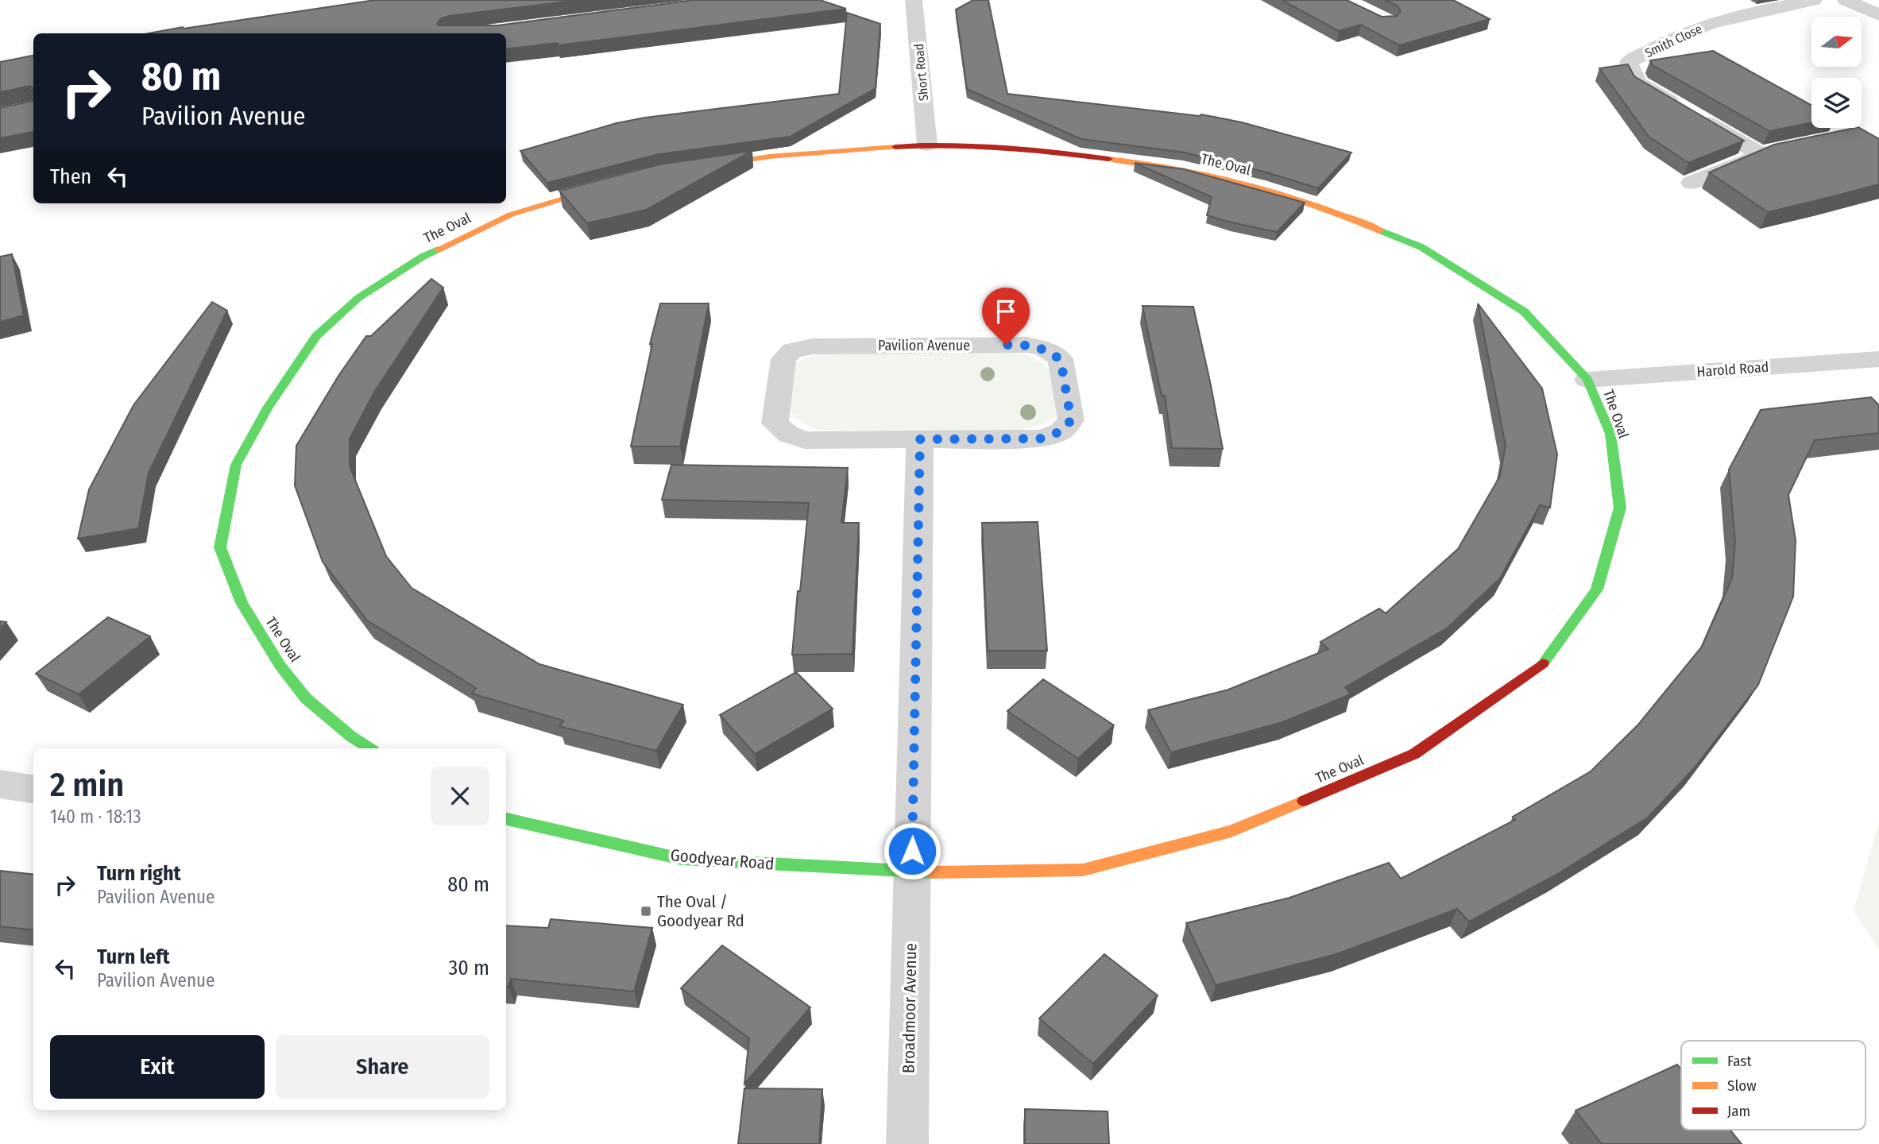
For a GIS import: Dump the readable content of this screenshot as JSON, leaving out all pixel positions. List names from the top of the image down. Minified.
{"streets":{"street":["Smith Close","Short Road","The Oval","Pavilion Avenue","Harold Road","Goodyear Road","Broadmoor Avenue"]},"crossings":[["Short Road","The Oval"],["The Oval","Harold Road"],["The Oval","Goodyear Road"],["The Oval","Broadmoor Avenue"],["Goodyear Road","Broadmoor Avenue"]],"places":{"transit":["The Oval / Goodyear Rd"]},"legend":["Fast","Slow","Jam"],"north":"right","page":{"turn":["80 m","Pavilion Avenue"],"then":"Then","heading":["2 min","140 m · 18:13"],"list":[{"name":"Turn right","note":"Pavilion Avenue","value":"80 m"},{"name":"Turn left","note":"Pavilion Avenue","value":"30 m"}],"buttons":["Exit","Share"]}}
